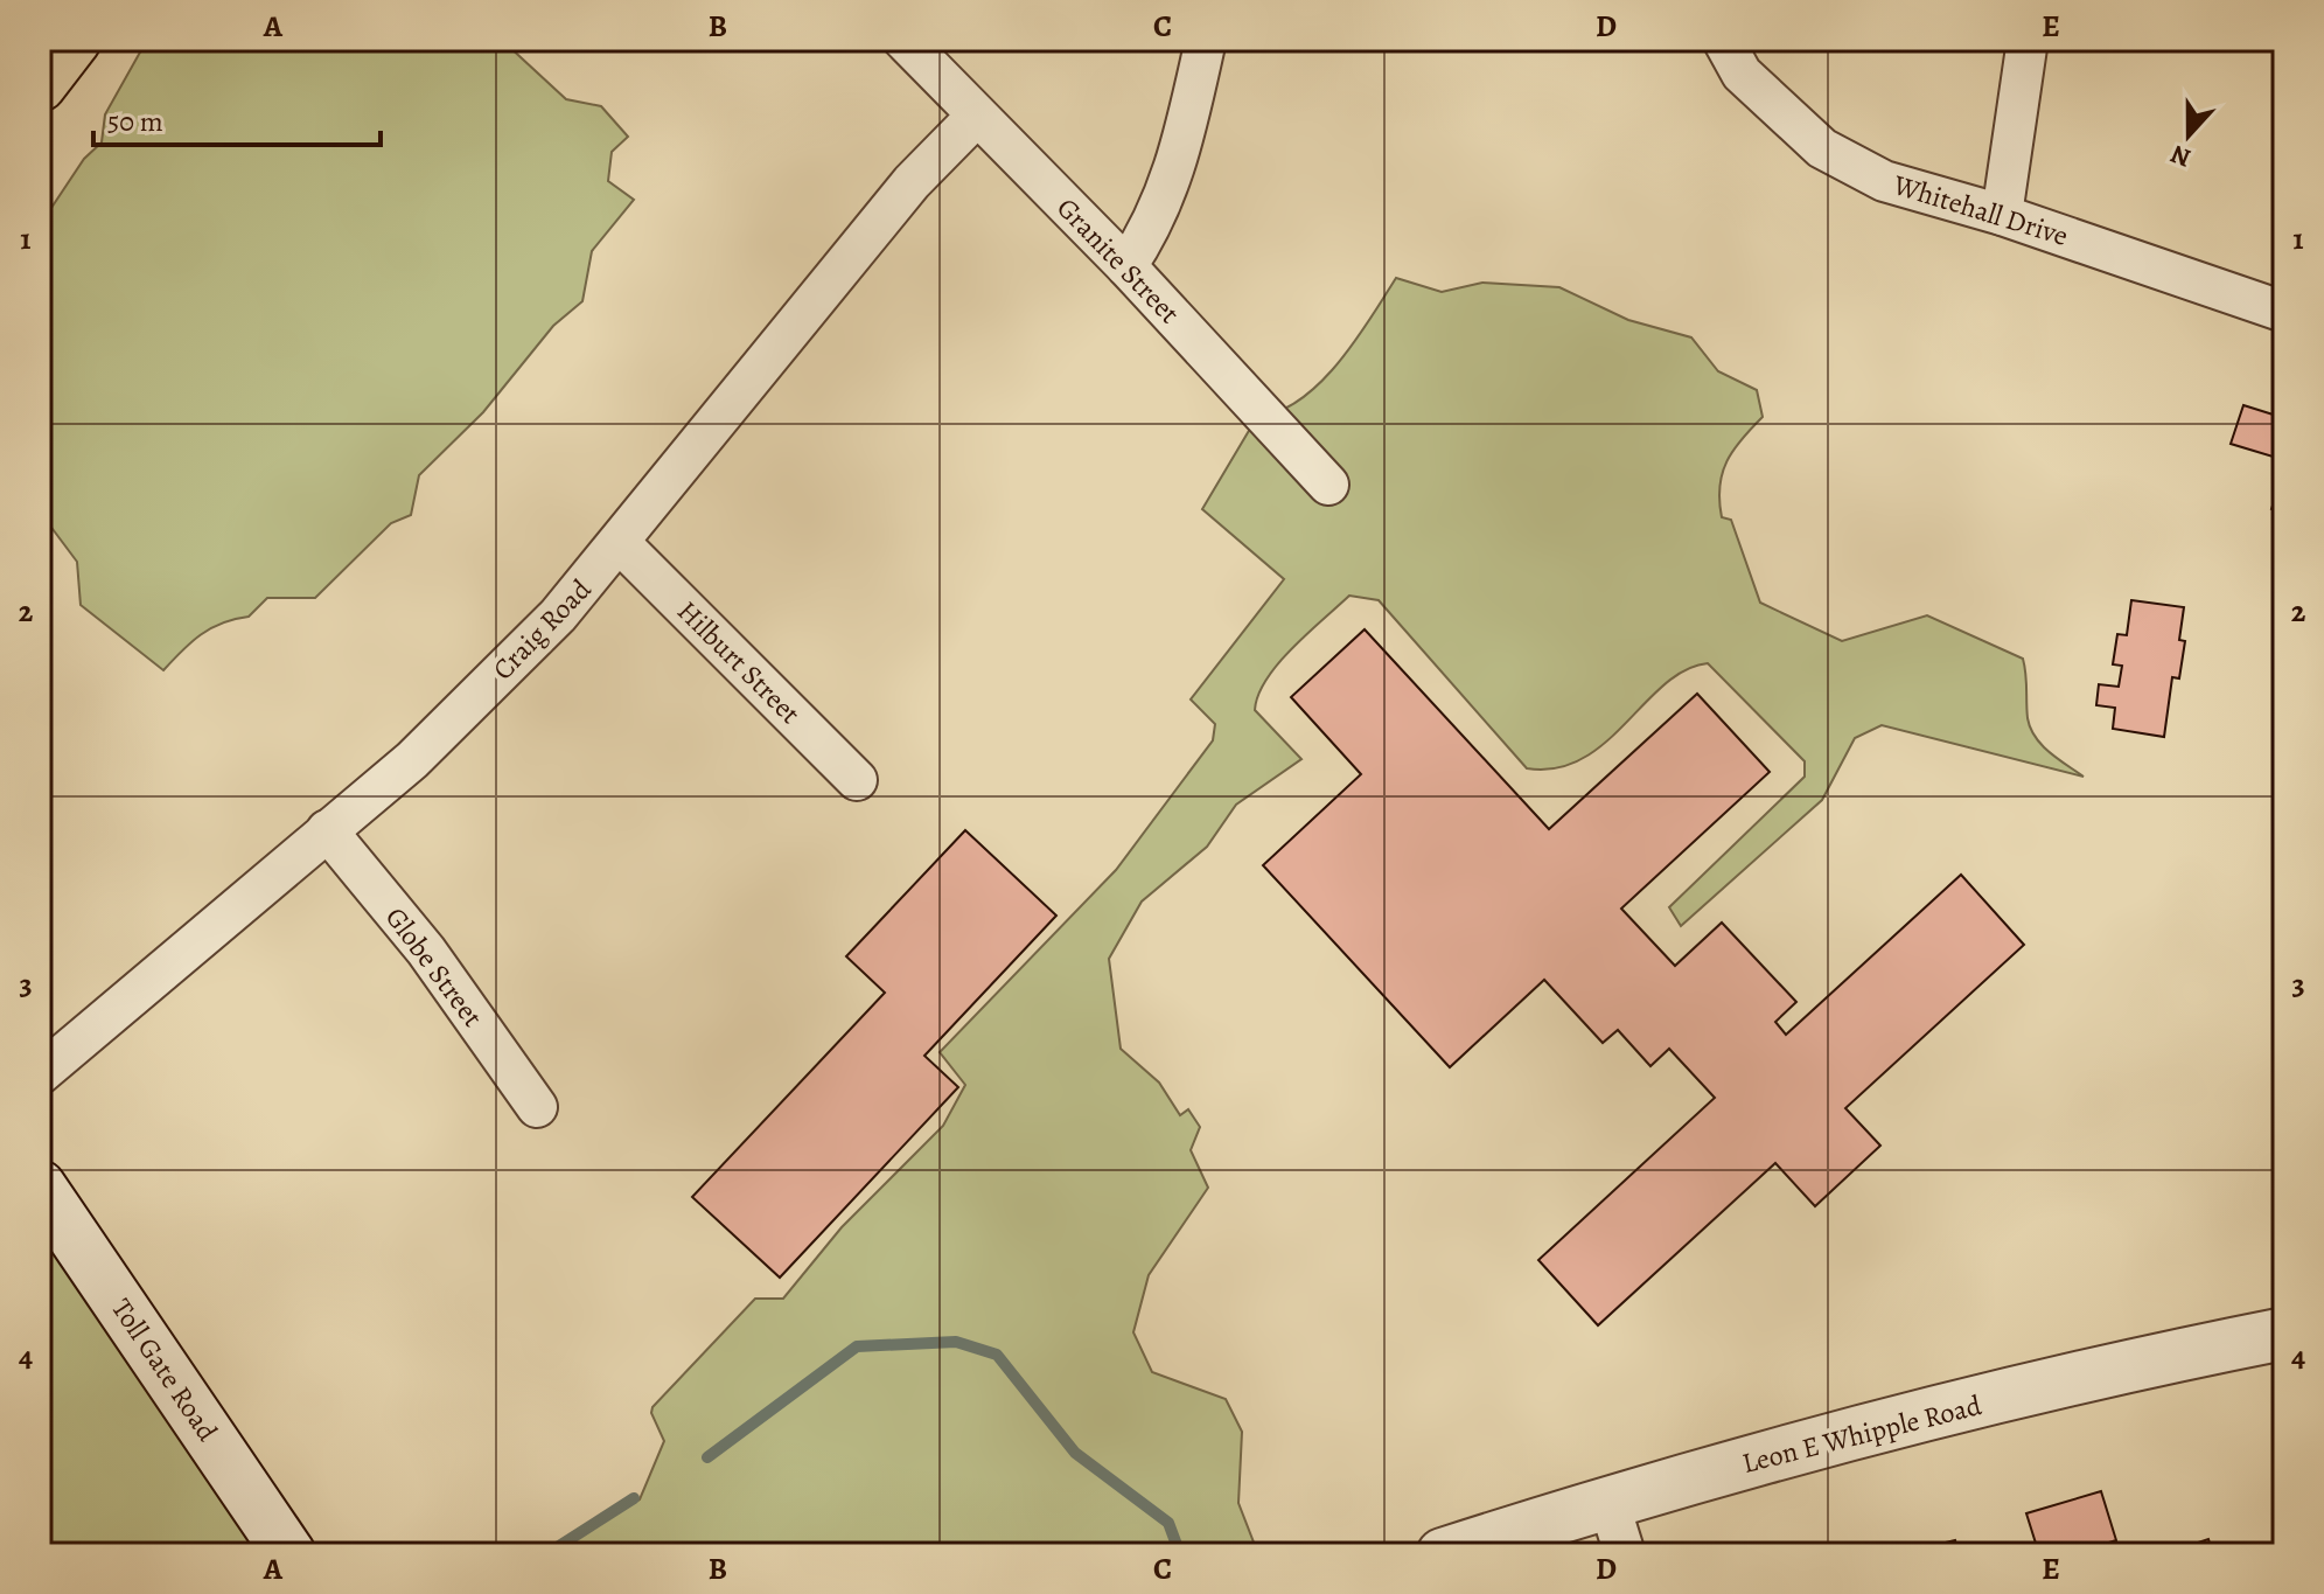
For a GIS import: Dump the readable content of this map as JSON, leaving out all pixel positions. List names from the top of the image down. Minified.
{"streets":{"street":["Whitehall Drive","Granite Street","Craig Road","Hilburt Street","Globe Street","Toll Gate Road","Leon E Whipple Road"]},"crossings":[["Granite Street","Craig Road"],["Craig Road","Hilburt Street"],["Craig Road","Globe Street"]],"scale_bar":"50 m","north":"bottom","grid":{"columns":["A","B","C","D","E"],"rows":["1","2","3","4"]}}
